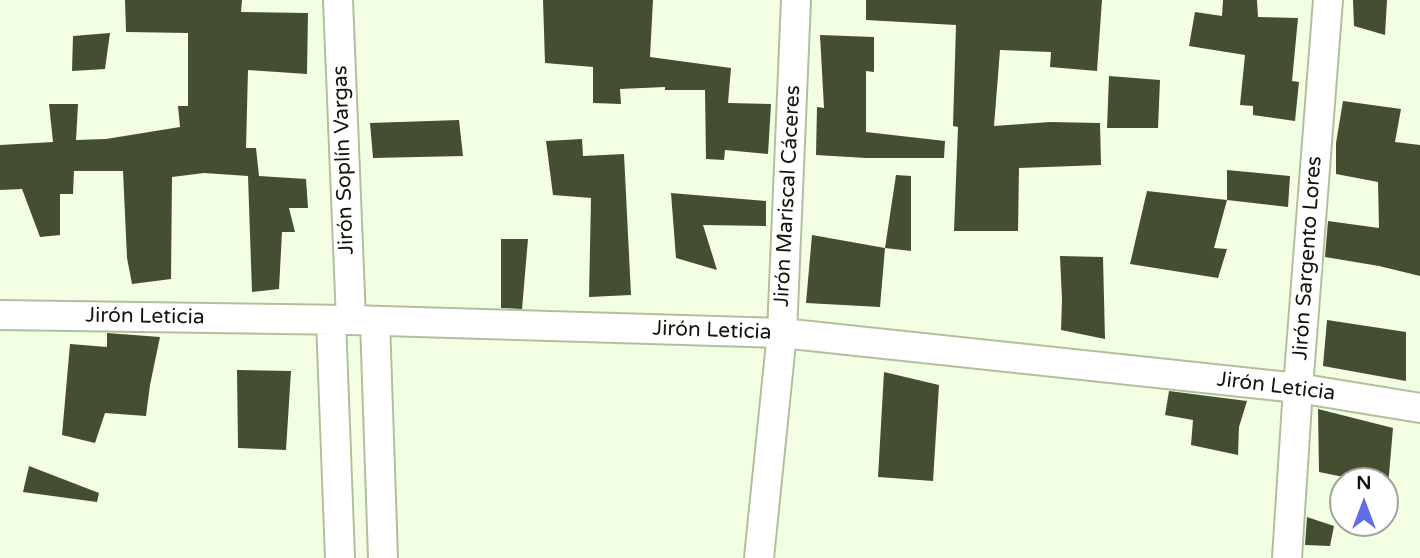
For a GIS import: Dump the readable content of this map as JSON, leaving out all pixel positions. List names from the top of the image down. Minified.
{"streets":{"street":["Jirón Soplín Vargas","Jirón Mariscal Cáceres","Jirón Sargento Lores","Jirón Leticia"]},"crossings":[["Jirón Soplín Vargas","Jirón Leticia"],["Jirón Mariscal Cáceres","Jirón Leticia"],["Jirón Sargento Lores","Jirón Leticia"]],"north":"top"}
